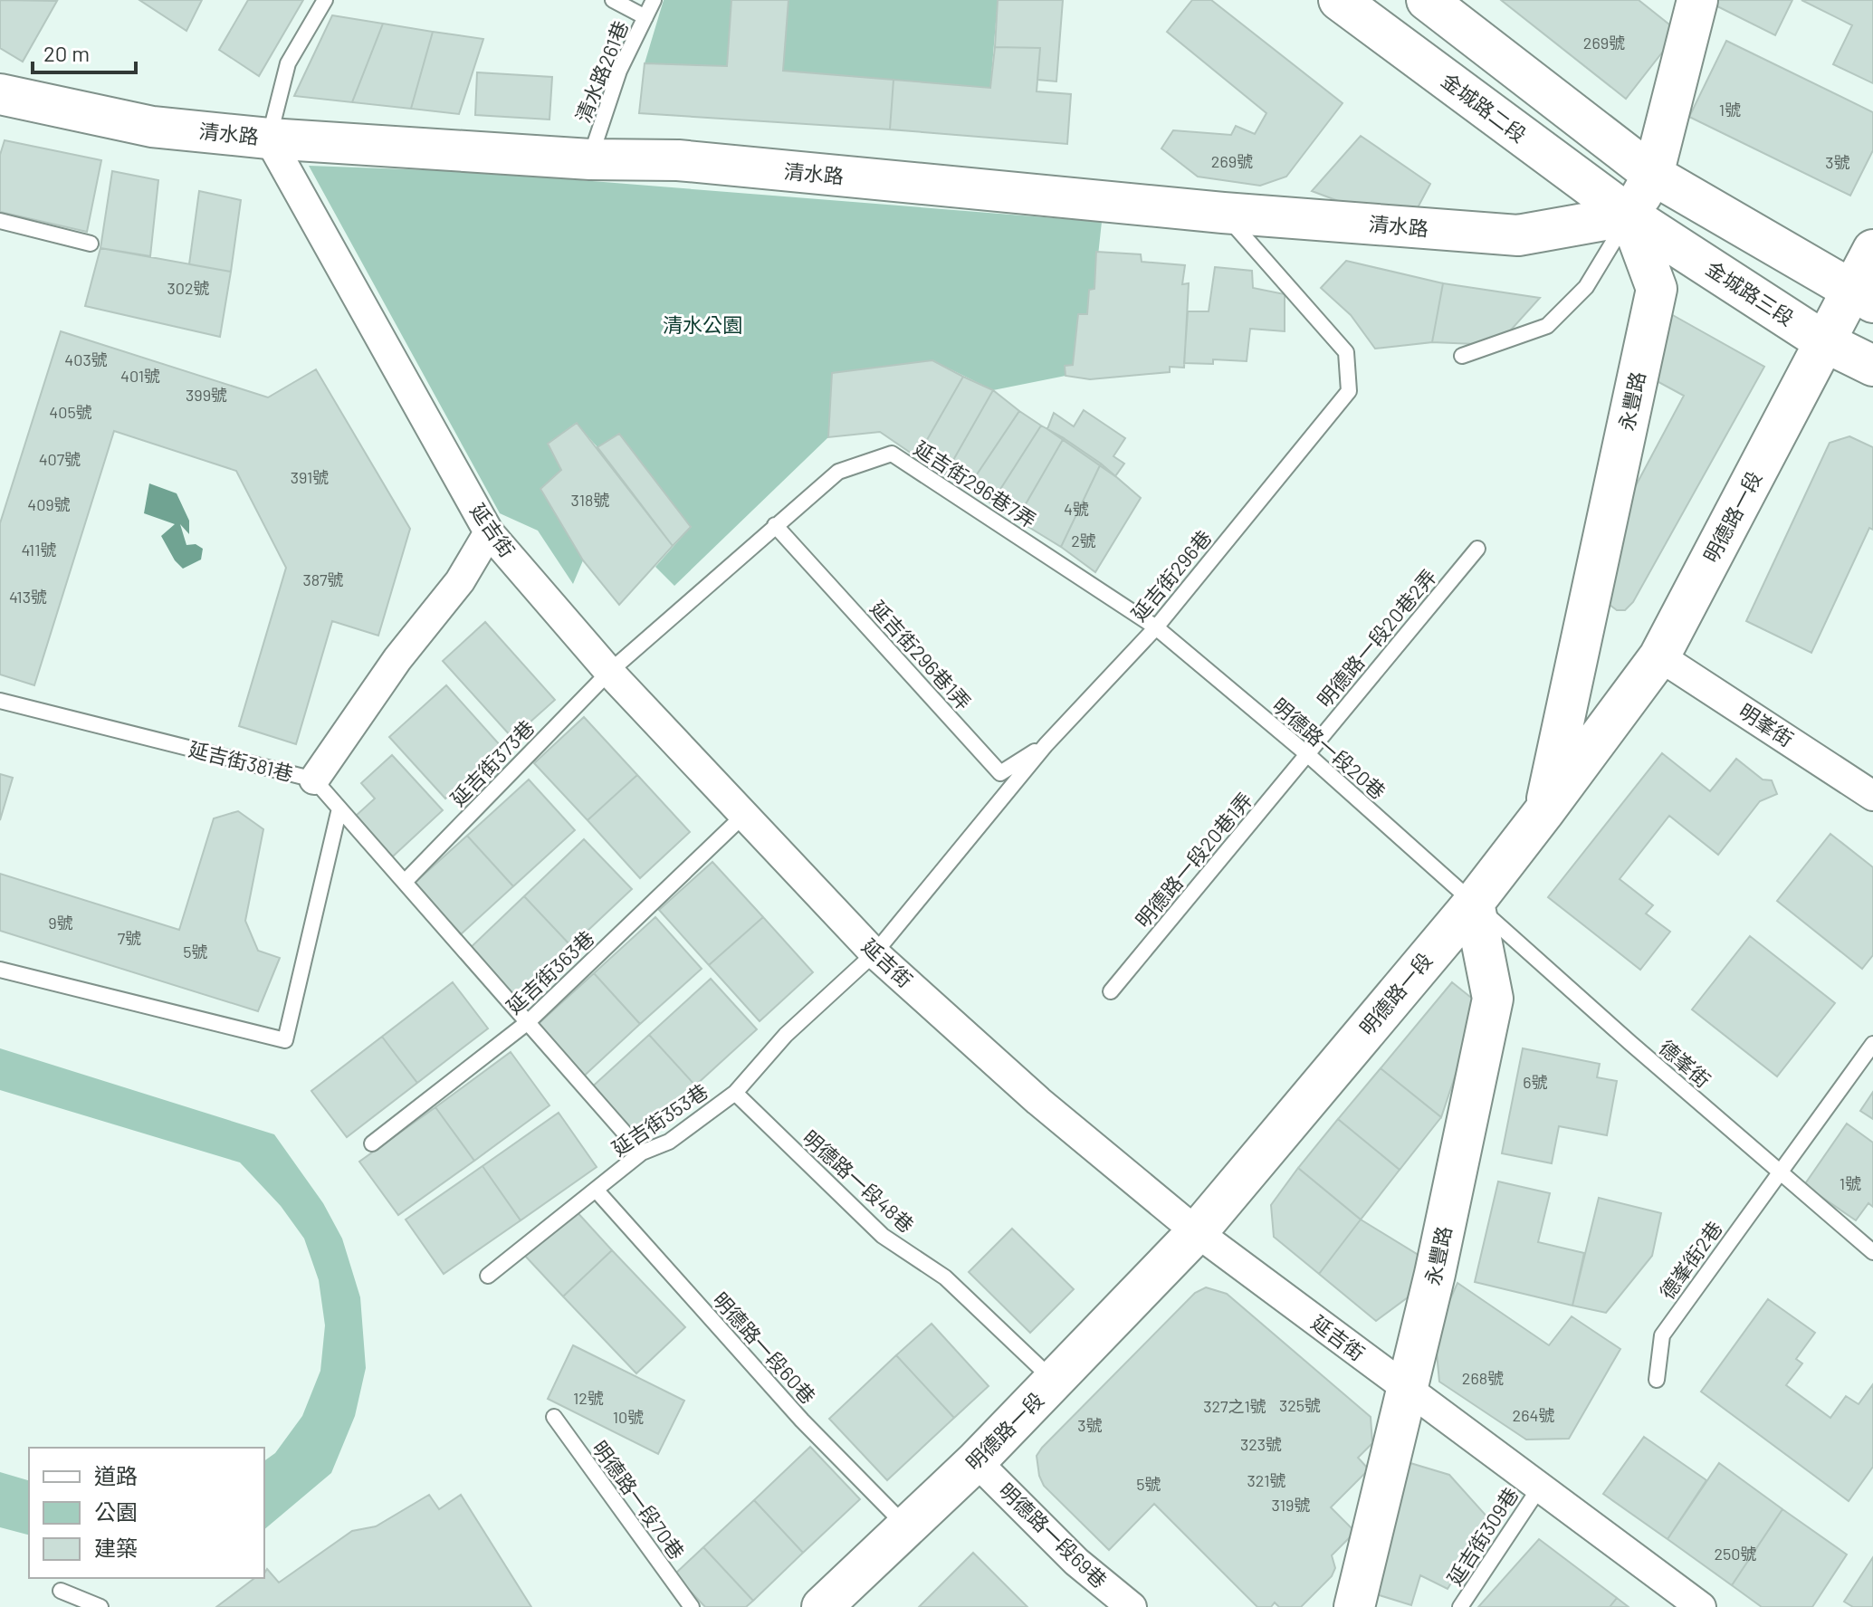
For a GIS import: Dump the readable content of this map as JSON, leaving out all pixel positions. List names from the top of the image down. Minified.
{"streets":{"street":["金城路二段","清水路","金城路三段","永豐路","明德路一段","延吉街","明峯街","延吉街381巷","明德路一段69巷"],"lane":["清水路261巷","延吉街296巷7弄","延吉街296巷","明德路一段20巷2弄","延吉街296巷1弄","明德路一段20巷","延吉街373巷","明德路一段20巷1弄","延吉街363巷","德峯街","延吉街353巷","明德路一段48巷","德峯街2巷","明德路一段60巷","明德路一段70巷","延吉街309巷"]},"crossings":[["清水路261巷","清水路"],["金城路二段","清水路"],["金城路二段","金城路三段"],["金城路二段","永豐路"],["清水路","金城路三段"],["清水路","永豐路"],["清水路","延吉街"],["清水路","延吉街296巷"],["金城路三段","永豐路"],["金城路三段","明德路一段"],["永豐路","明德路一段"],["永豐路","延吉街"],["永豐路","明德路一段20巷"],["永豐路","德峯街"],["延吉街296巷7弄","延吉街"],["延吉街296巷7弄","延吉街296巷"],["延吉街296巷7弄","延吉街296巷1弄"],["延吉街296巷7弄","明德路一段20巷"],["延吉街296巷7弄","延吉街373巷"],["明德路一段","延吉街"],["明德路一段","明峯街"],["明德路一段","明德路一段20巷"],["明德路一段","德峯街"],["明德路一段","明德路一段48巷"],["明德路一段","明德路一段60巷"],["明德路一段","明德路一段69巷"],["延吉街","延吉街296巷"],["延吉街","延吉街381巷"],["延吉街","延吉街373巷"],["延吉街","延吉街363巷"],["延吉街","延吉街353巷"],["延吉街","延吉街309巷"],["延吉街296巷","延吉街296巷1弄"],["延吉街296巷","明德路一段20巷"],["延吉街296巷","延吉街353巷"],["明德路一段20巷2弄","明德路一段20巷"],["明德路一段20巷2弄","明德路一段20巷1弄"],["明德路一段20巷","明德路一段20巷1弄"],["明德路一段20巷","德峯街"],["德峯街","德峯街2巷"],["延吉街353巷","明德路一段48巷"],["延吉街353巷","明德路一段60巷"]],"parks":["清水公園"],"house_numbers":["269號","1號","269號","3號","302號","403號","401號","399號","405號","407號","391號","318號","409號","4號","2號","411號","387號","413號","9號","7號","5號","6號","1號","268號","12號","325號","327之1號","264號","10號","3號","323號","321號","5號","319號","250號"],"legend":["道路","公園","建築"],"scale_bar":"20 m"}
